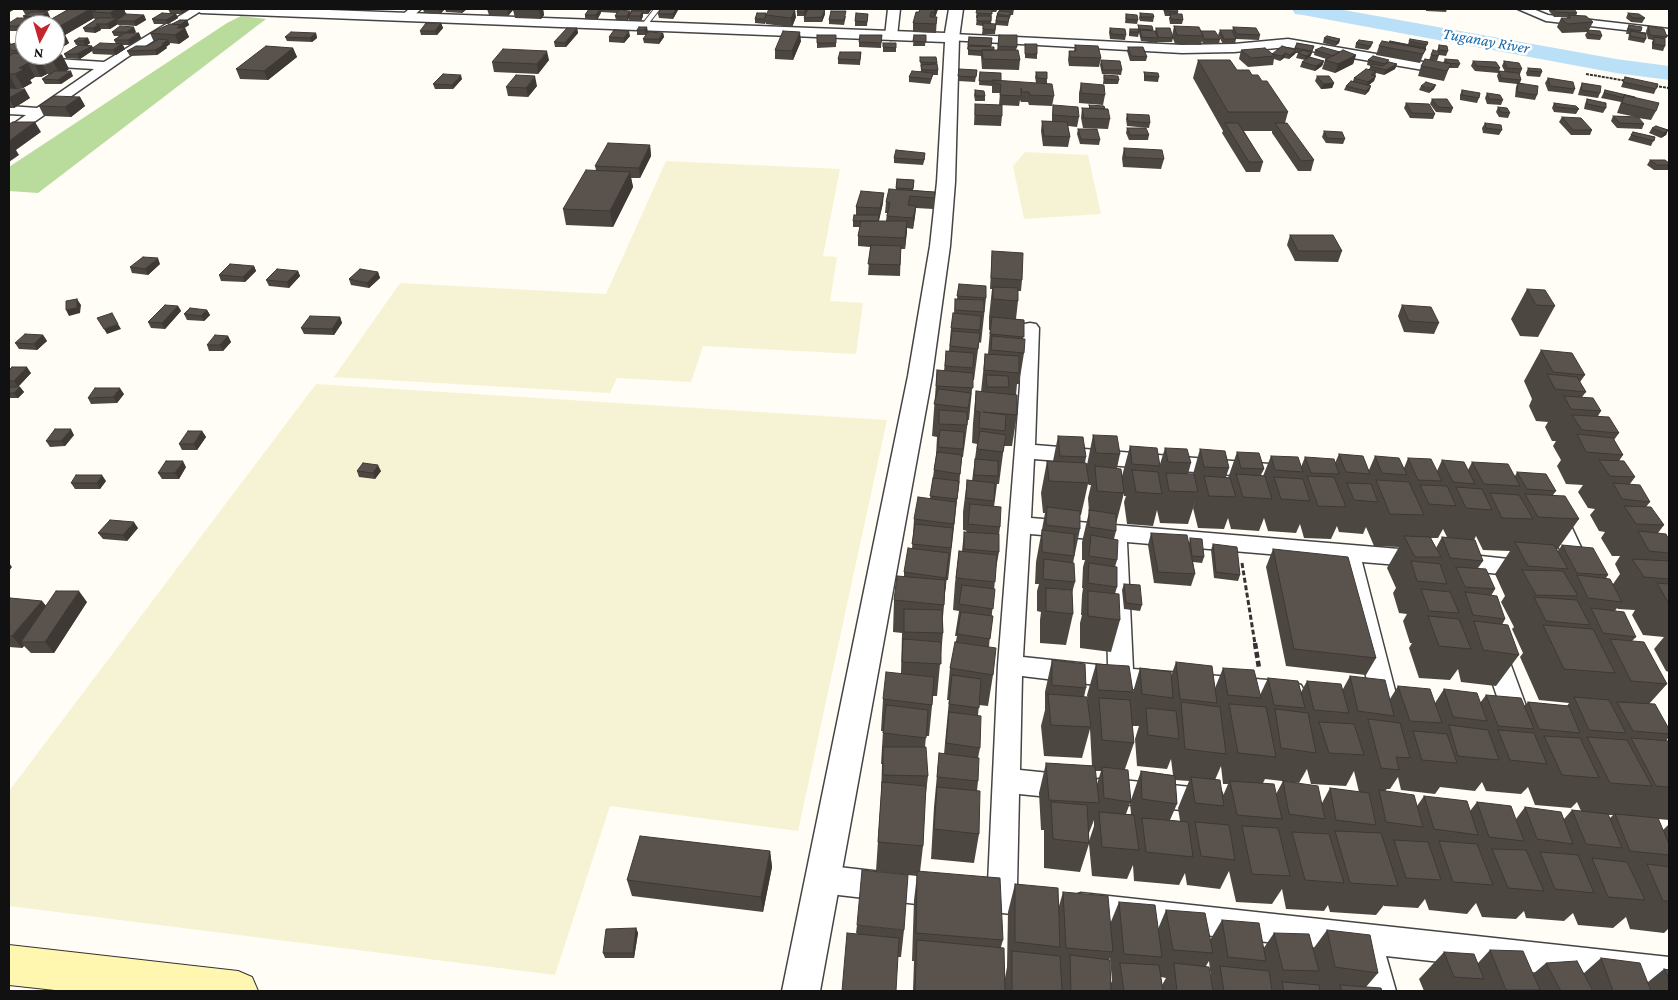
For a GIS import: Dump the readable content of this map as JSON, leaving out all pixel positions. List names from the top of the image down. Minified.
{"water":["Tuganay River"],"north":"bottom"}
